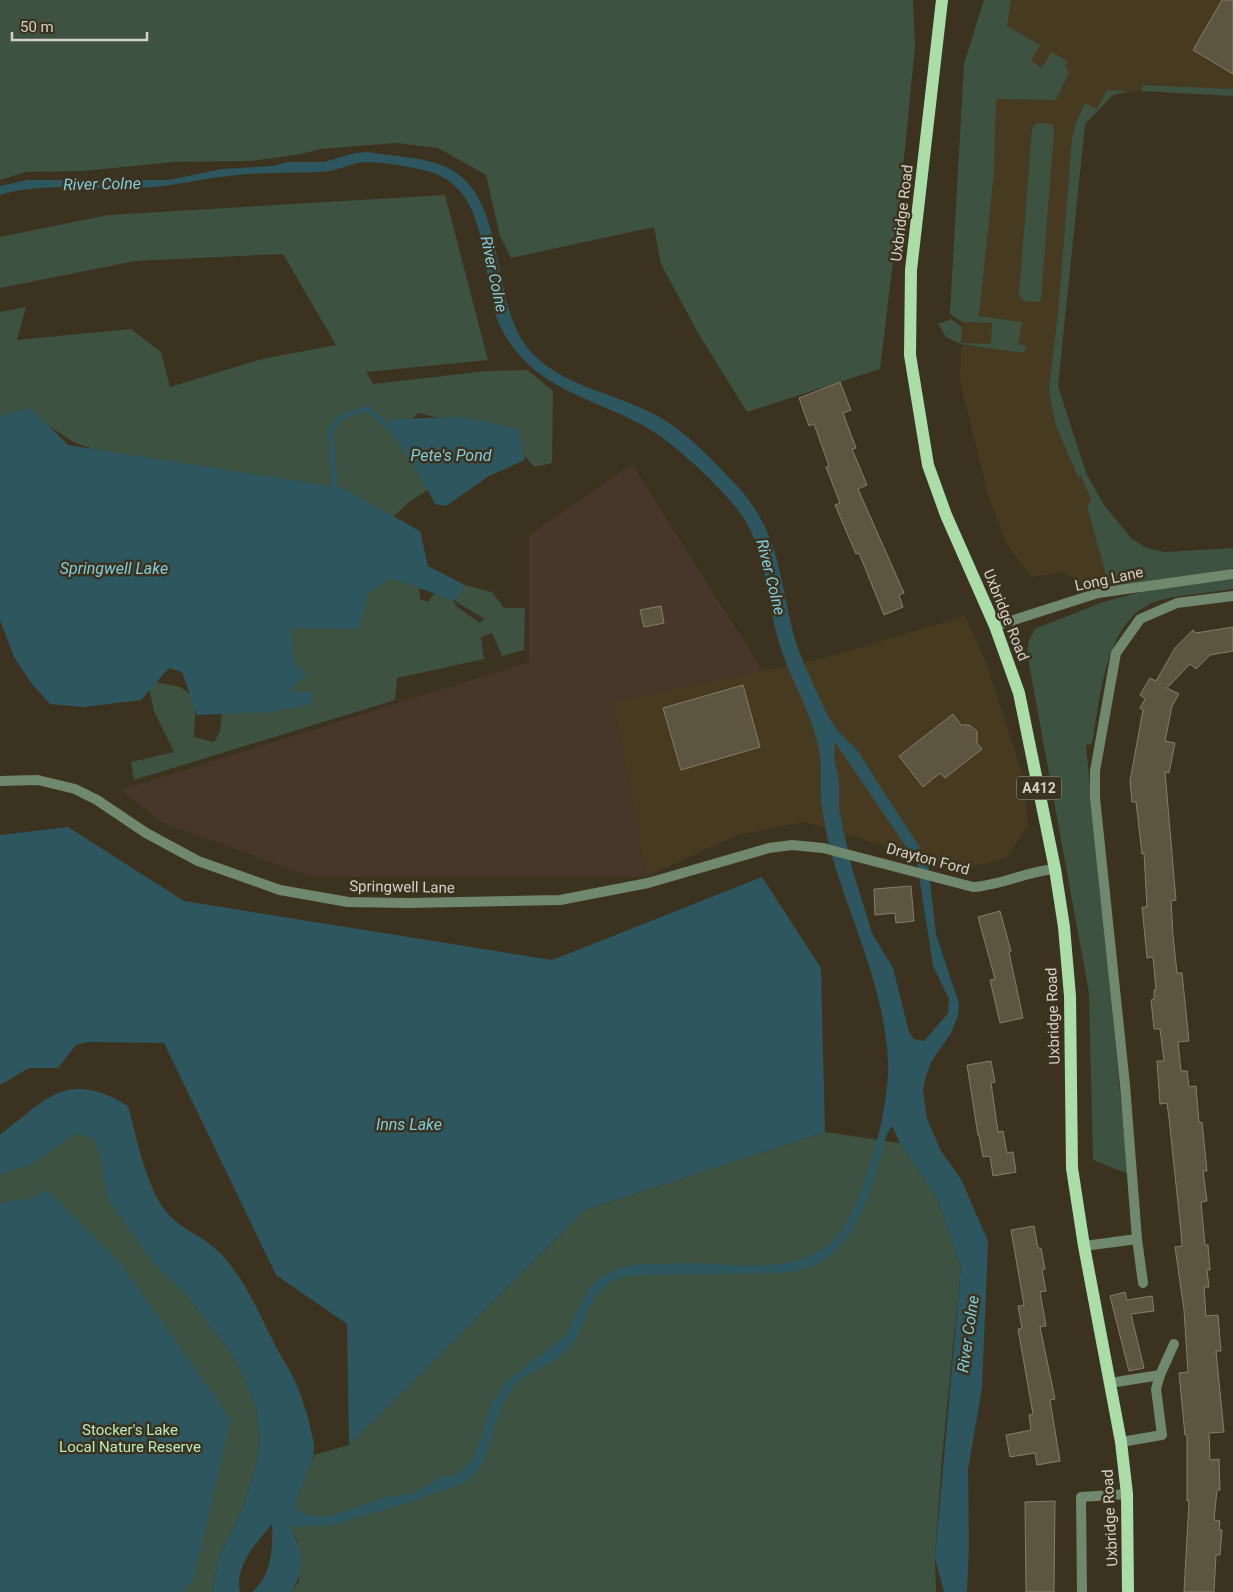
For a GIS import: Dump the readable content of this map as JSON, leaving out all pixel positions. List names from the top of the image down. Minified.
{"streets":{"main road":["Uxbridge Road","A412"],"street":["Long Lane","Drayton Ford","Springwell Lane"]},"crossings":[["Uxbridge Road","Long Lane"],["Uxbridge Road","Drayton Ford"],["Drayton Ford","Springwell Lane"]],"water":["River Colne","Pete's Pond","Springwell Lake","Inns Lake"],"parks":["Stocker's Lake Local Nature Reserve"],"scale_bar":"50 m"}
